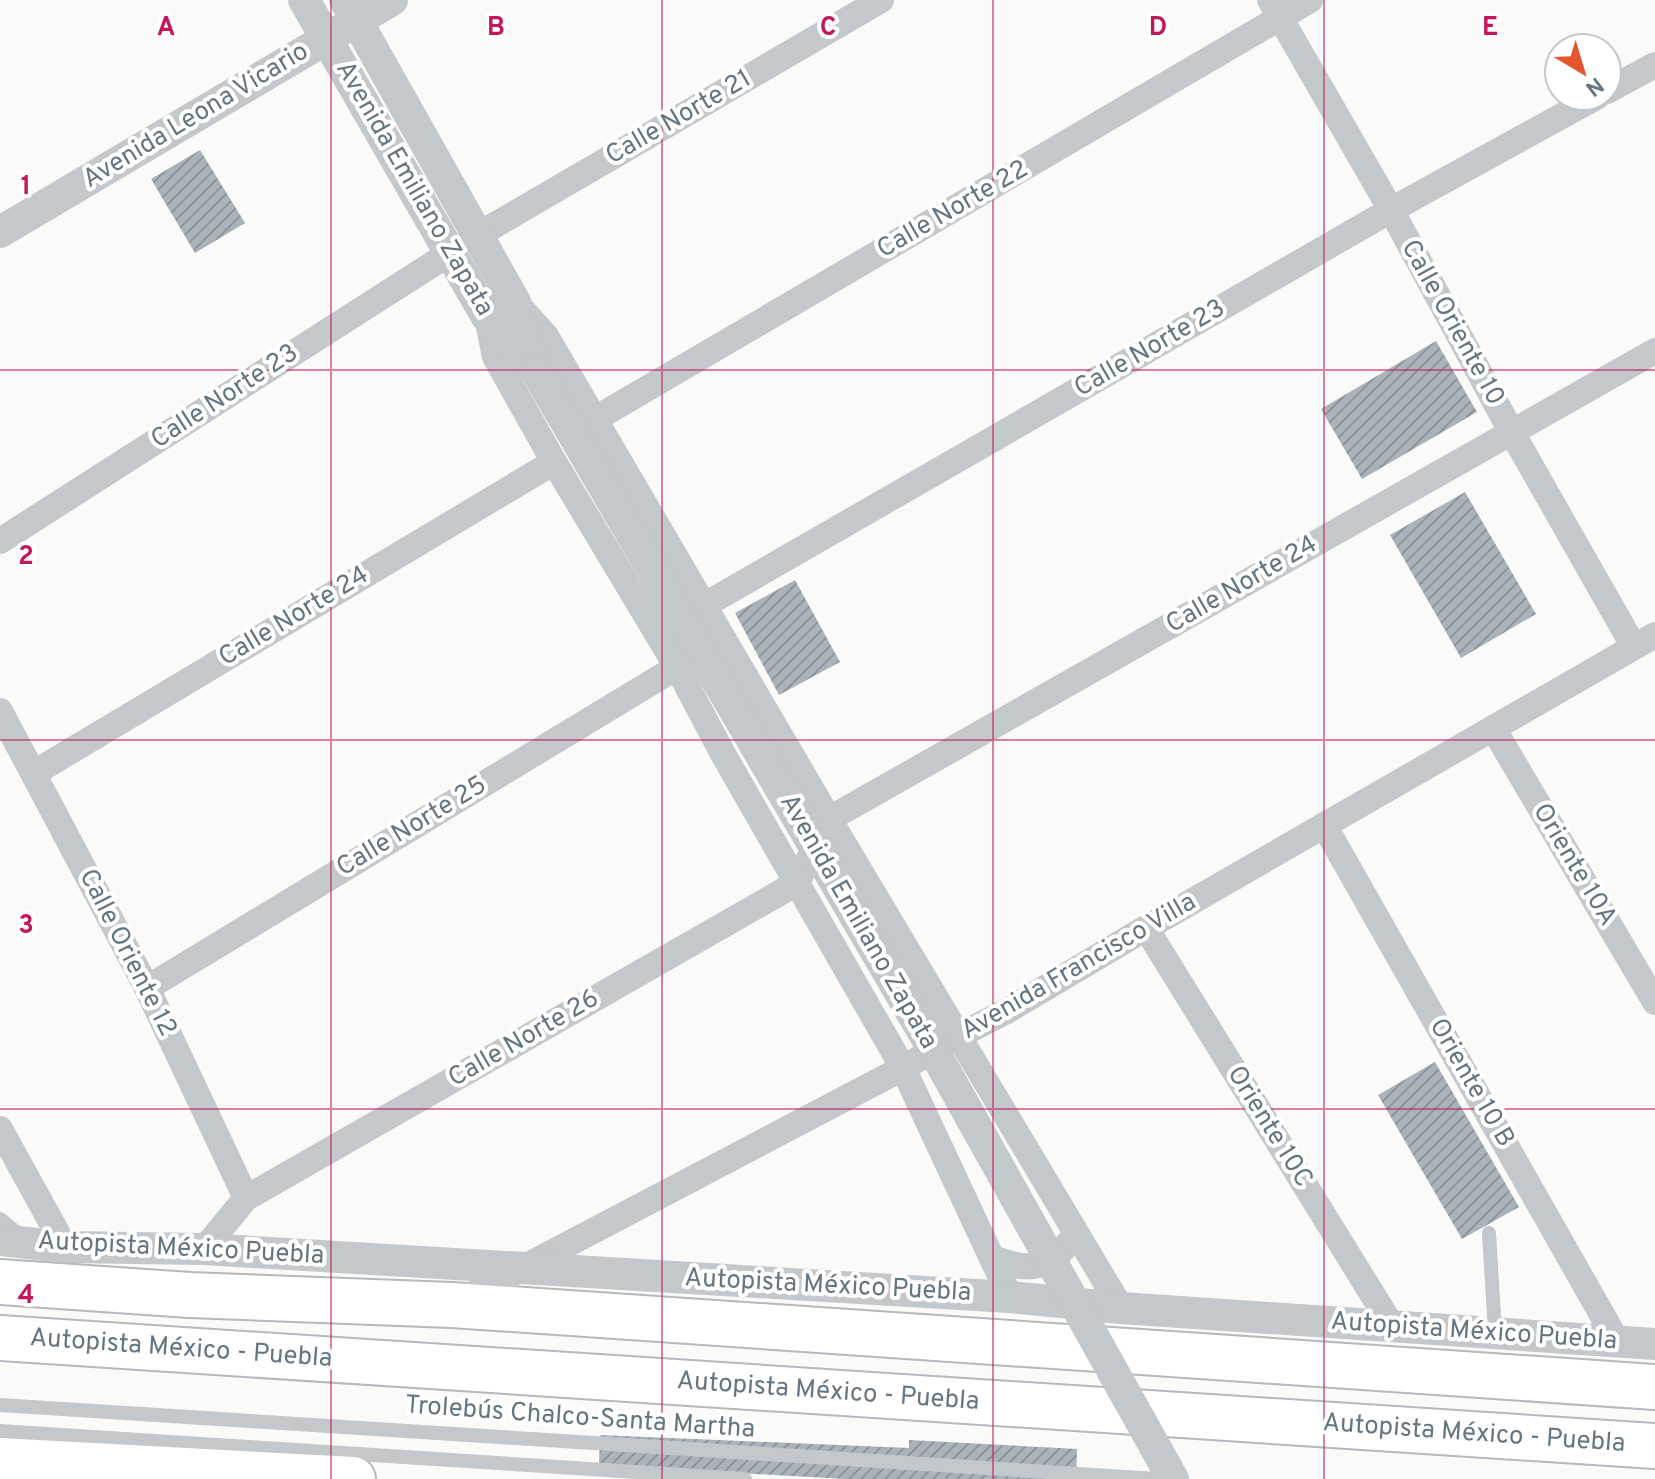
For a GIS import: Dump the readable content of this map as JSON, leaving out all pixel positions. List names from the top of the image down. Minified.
{"streets":{"highway":["Autopista México Puebla","Autopista México - Puebla"],"street":["Avenida Leona Vicario","Calle Norte 21","Avenida Emiliano Zapata","Calle Norte 22","Calle Oriente 10","Calle Norte 23","Calle Norte 24","Calle Norte 25","Oriente 10A","Calle Oriente 12","Avenida Francisco Villa","Calle Norte 26","Oriente 10 B","Oriente 10C"],"lane":["Trolebús Chalco-Santa Martha"]},"crossings":[["Avenida Leona Vicario","Avenida Emiliano Zapata"],["Calle Norte 21","Avenida Emiliano Zapata"],["Avenida Emiliano Zapata","Calle Norte 23"],["Calle Norte 22","Calle Oriente 10"],["Calle Oriente 10","Calle Norte 23"],["Calle Oriente 10","Calle Norte 24"],["Calle Oriente 10","Avenida Francisco Villa"],["Calle Norte 24","Calle Oriente 12"],["Calle Norte 25","Calle Oriente 12"],["Oriente 10A","Avenida Francisco Villa"],["Calle Oriente 12","Calle Norte 26"],["Avenida Francisco Villa","Oriente 10 B"],["Avenida Francisco Villa","Oriente 10C"],["Avenida Francisco Villa","Autopista México Puebla"],["Calle Norte 26","Autopista México Puebla"],["Oriente 10 B","Autopista México Puebla"],["Oriente 10C","Autopista México Puebla"]],"north":"bottom right","grid":{"columns":["A","B","C","D","E"],"rows":["1","2","3","4"]}}
